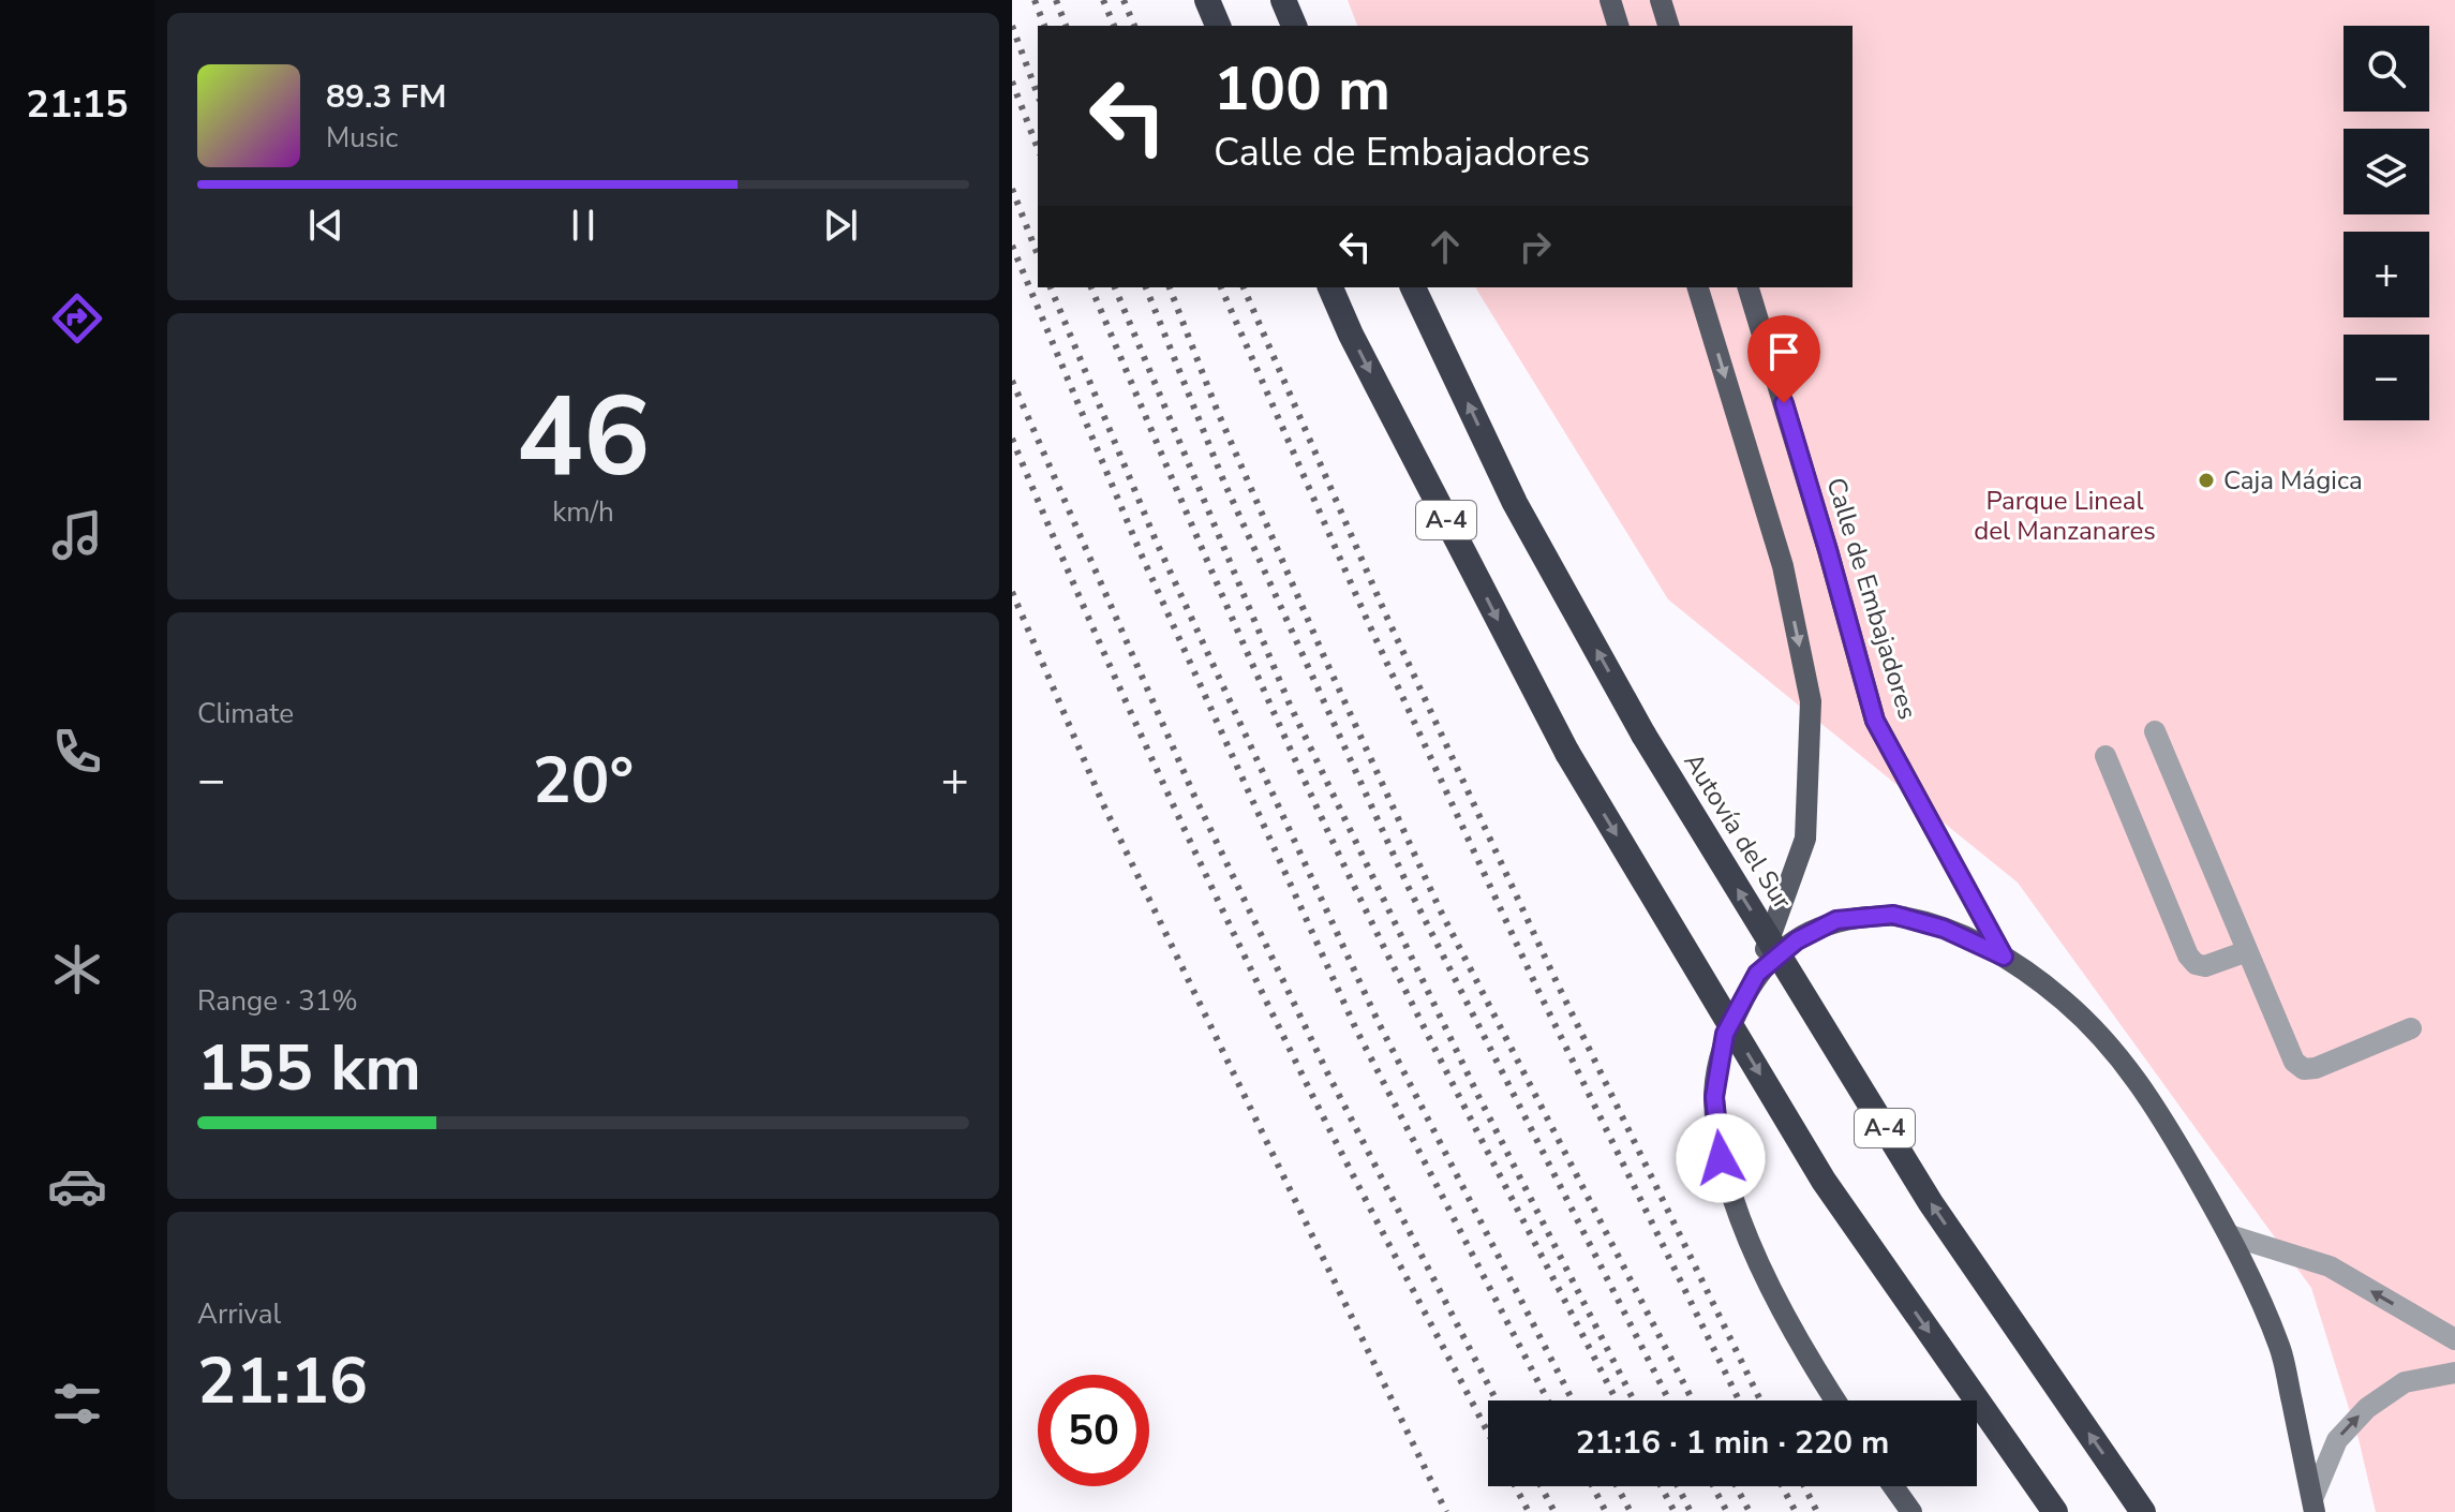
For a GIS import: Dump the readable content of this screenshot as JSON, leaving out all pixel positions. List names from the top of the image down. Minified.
{"streets":{"highway":["A-4","Autovía del Sur"],"main road":["Calle de Embajadores"]},"parks":["Parque Lineal del Manzanares"],"places":["Caja Mágica"],"page":{"tabs":"21:15","map_buttons":["+","−"],"turn":["100 m","Calle de Embajadores"],"song":["89.3 FM","Music"],"tile":[["46","km/h"],"Climate",["Range · 31%","155 km"],["Arrival","21:16"]],"heat":["−","20°","+"],"limit":"50","trip":"21:16 · 1 min · 220 m"}}
